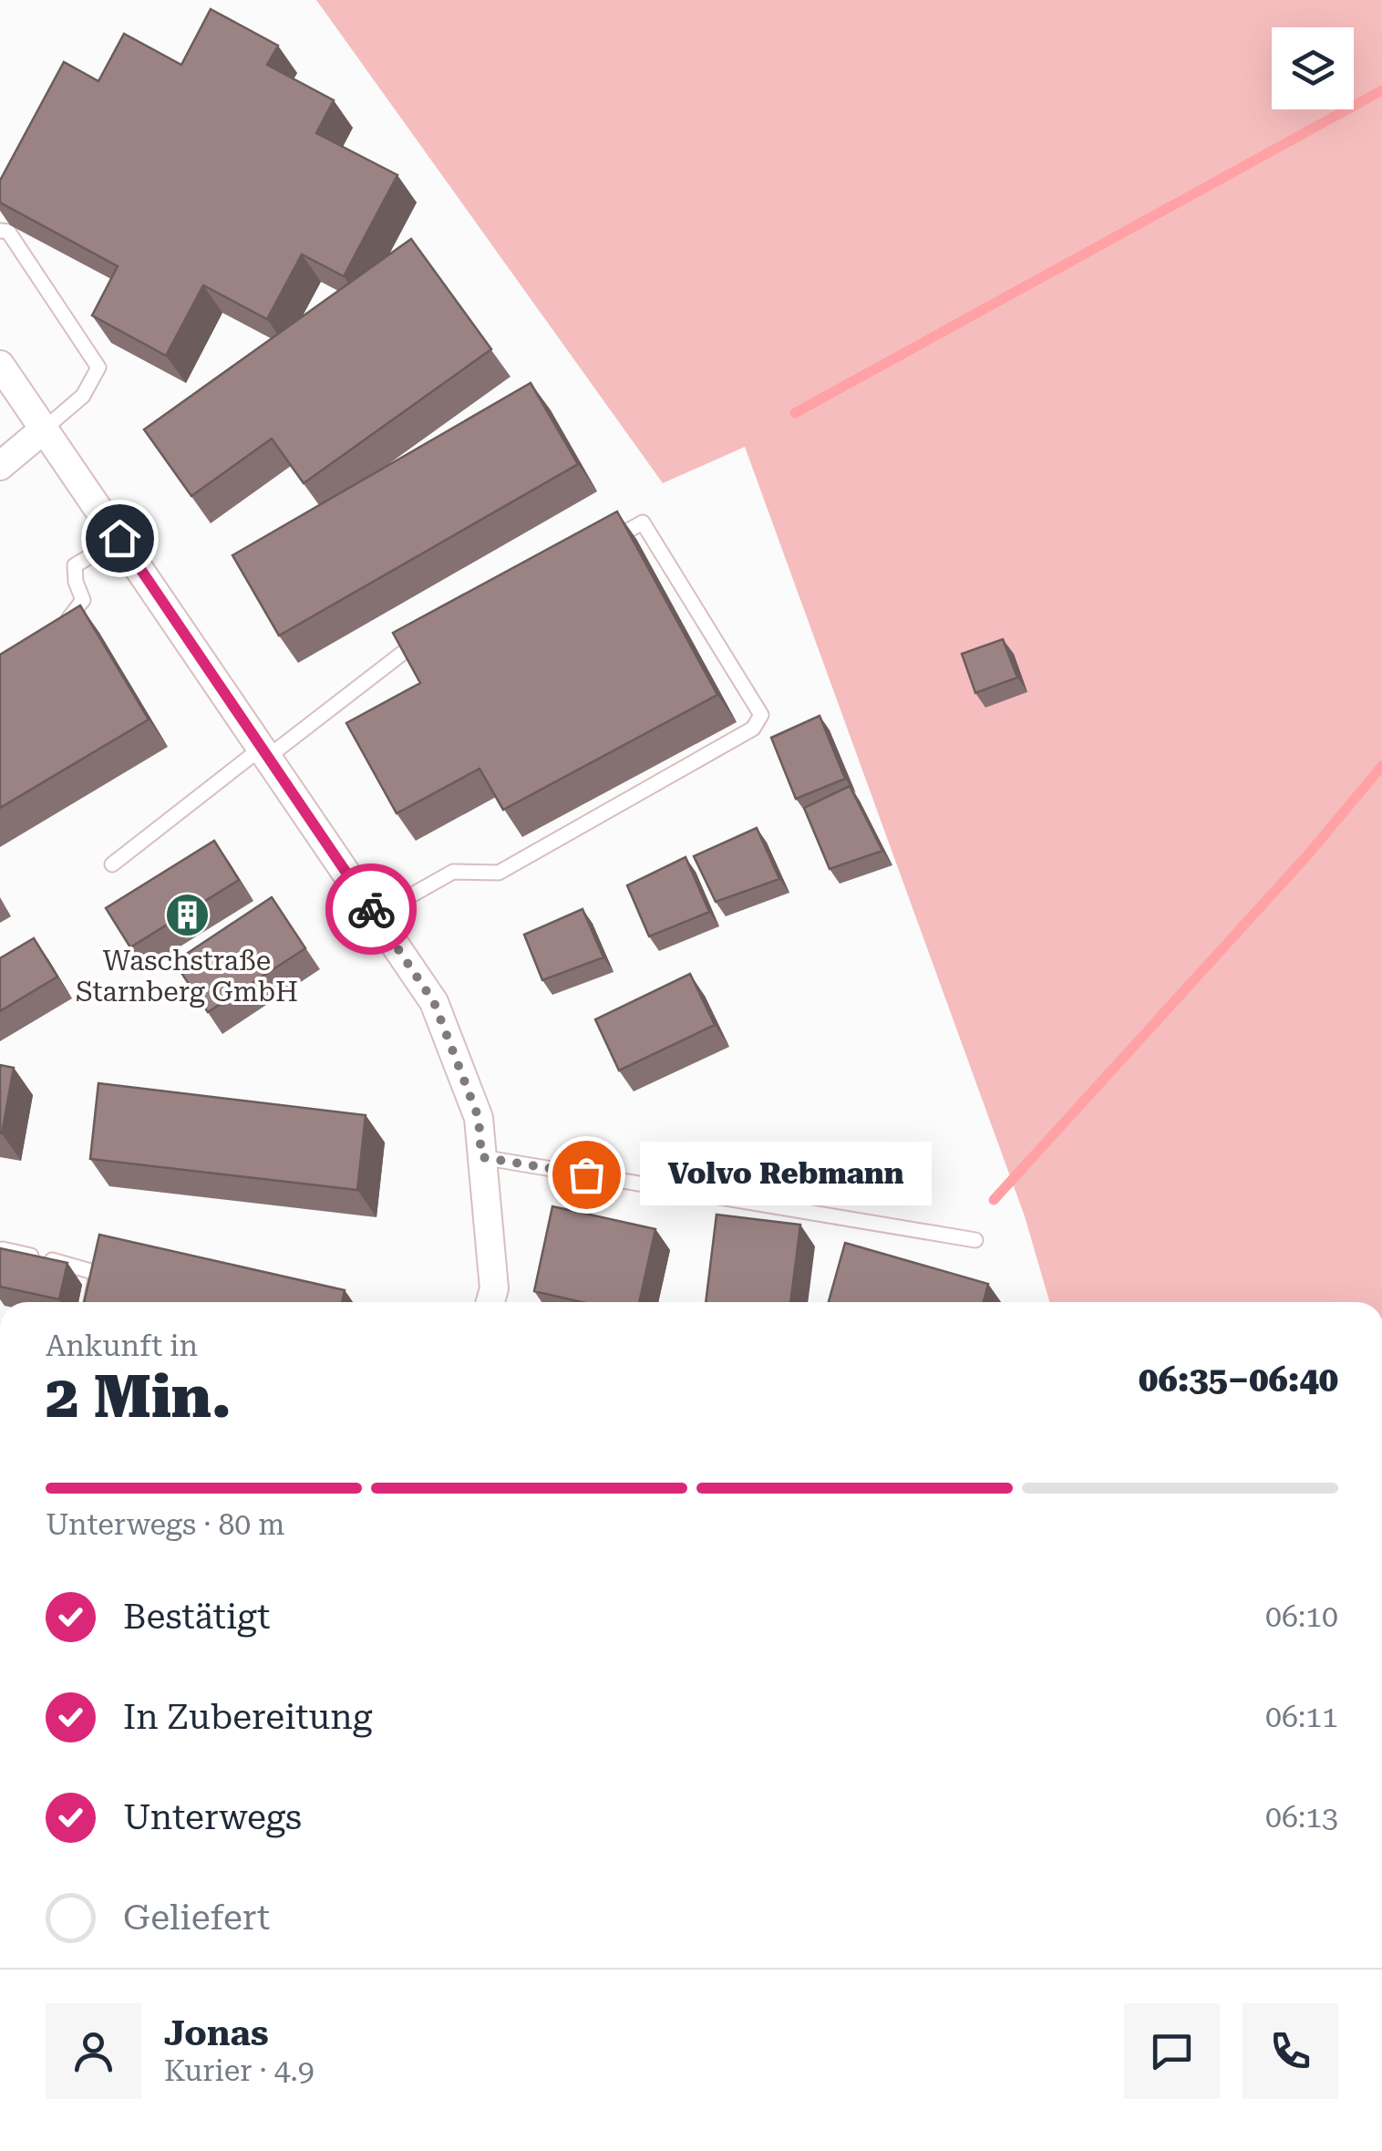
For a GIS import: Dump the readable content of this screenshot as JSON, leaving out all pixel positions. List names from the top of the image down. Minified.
{"places":{"building":["Waschstraße Starnberg GmbH"],"other":["Volvo Rebmann"]},"page":{"bubble":"Volvo Rebmann","heading":["2 Min.","Ankunft in","06:35–06:40"],"panel":["Jonas","Kurier · 4.9"],"bar":"Unterwegs · 80 m","list":[["Bestätigt","06:10"],["In Zubereitung","06:11"],["Unterwegs","06:13"],"Geliefert"]}}
